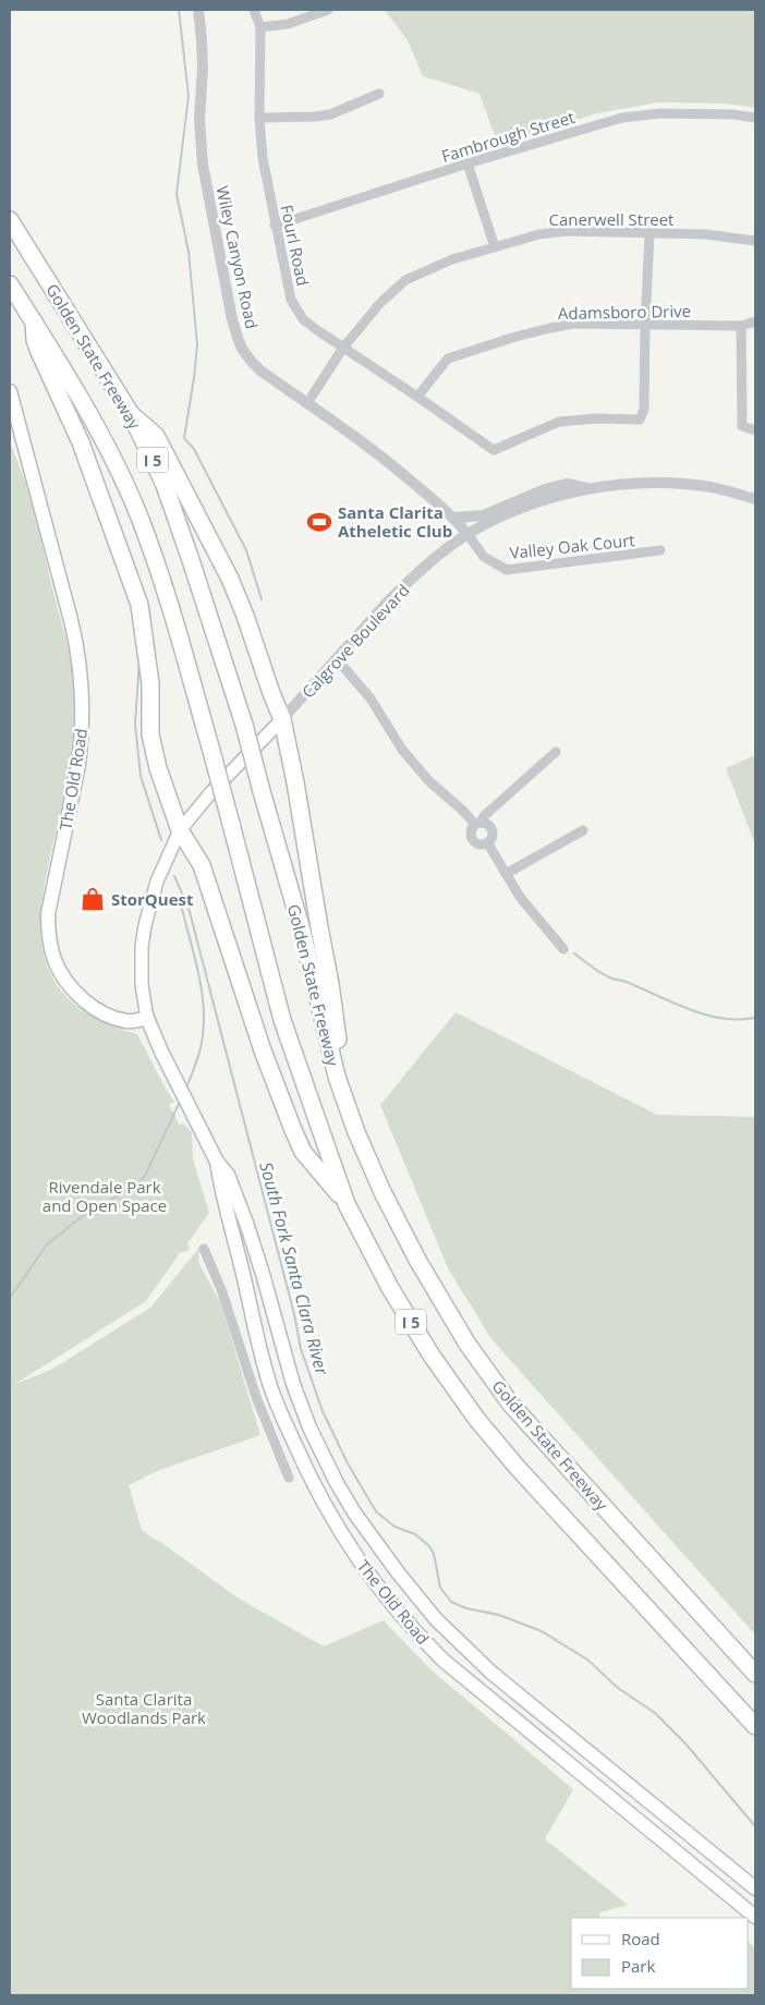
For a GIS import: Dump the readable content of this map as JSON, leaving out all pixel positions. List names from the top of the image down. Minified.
{"streets":{"highway":["Golden State Freeway","I 5"],"main road":["Calgrove Boulevard","The Old Road"],"street":["Fambrough Street","Canerwell Street","Fourl Road","Wiley Canyon Road","Adamsboro Drive","Valley Oak Court"]},"crossings":[["Fambrough Street","Fourl Road"],["Canerwell Street","Fourl Road"],["Canerwell Street","Wiley Canyon Road"],["Fourl Road","Adamsboro Drive"],["Wiley Canyon Road","Valley Oak Court"],["Wiley Canyon Road","Calgrove Boulevard"],["Valley Oak Court","Calgrove Boulevard"],["Calgrove Boulevard","The Old Road"]],"water":["South Fork Santa Clara River"],"parks":["Rivendale Park and Open Space","Santa Clarita Woodlands Park"],"places":{"sports":["Santa Clarita Atheletic Club"],"shop":["StorQuest"]},"legend":["Road","Park"]}
